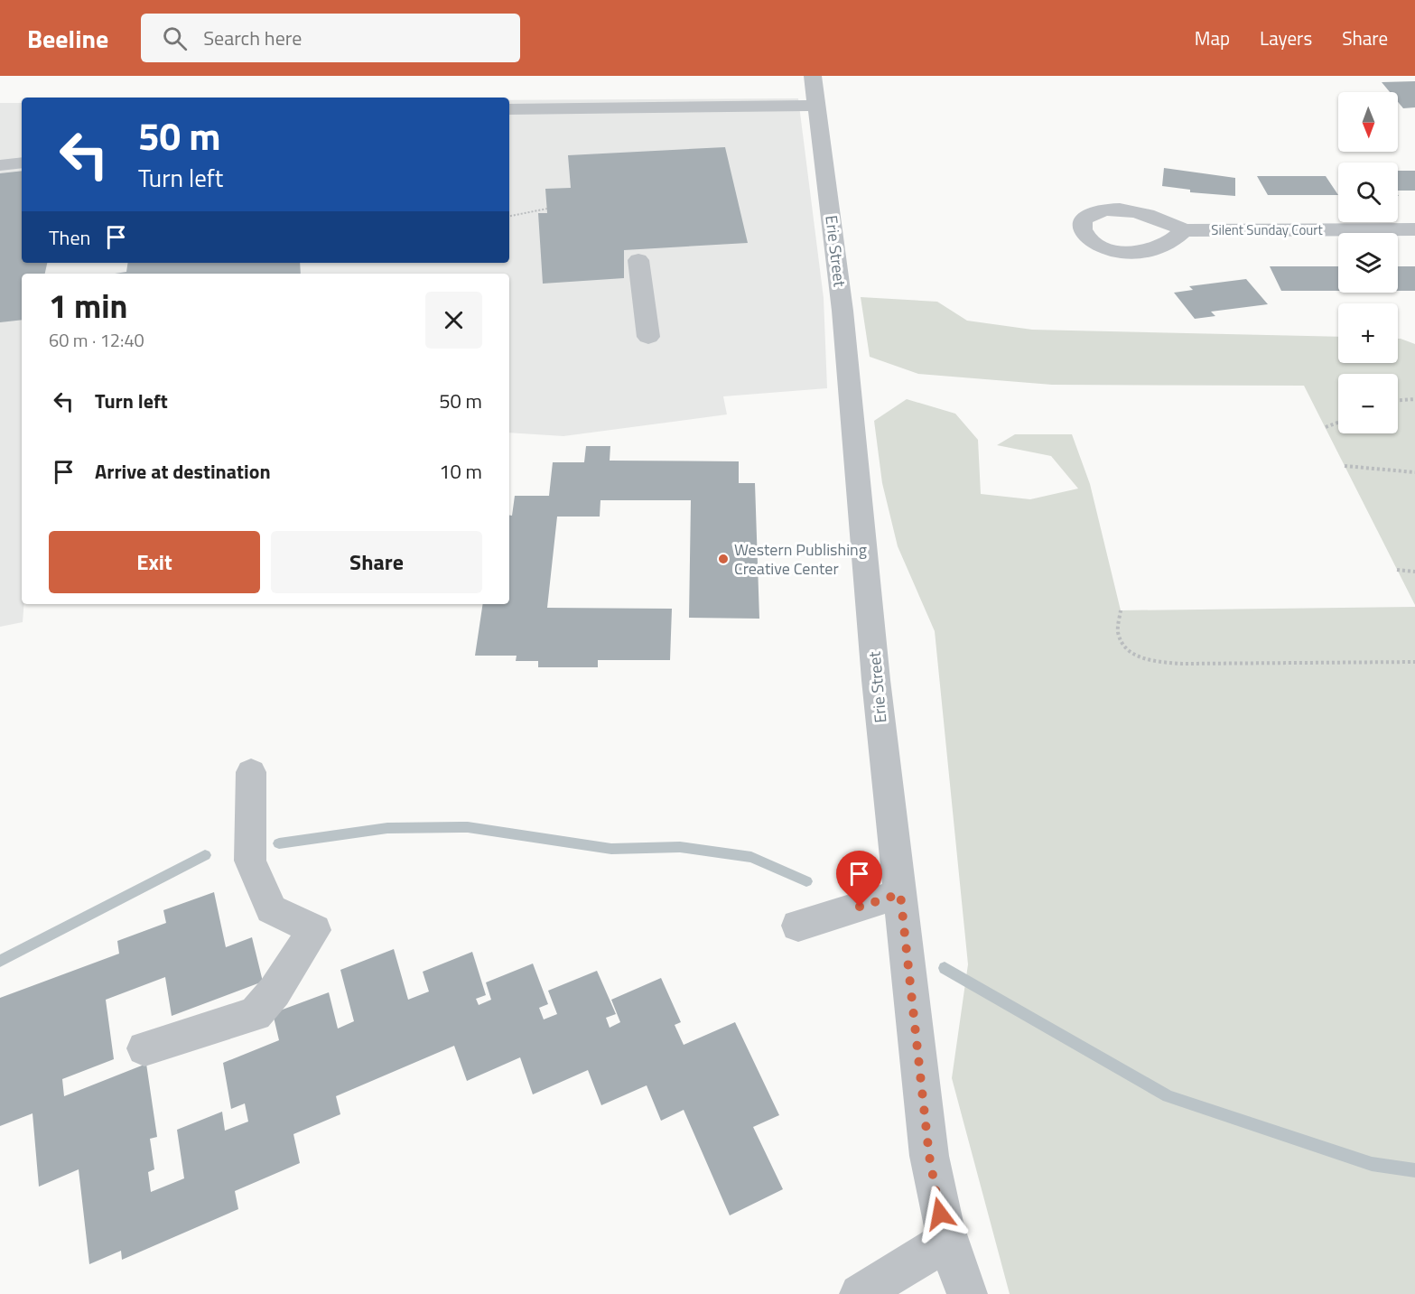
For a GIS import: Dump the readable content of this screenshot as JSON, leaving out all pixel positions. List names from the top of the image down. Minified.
{"streets":{"street":["Silent Sunday Court","Erie Street"]},"places":["Western Publishing Creative Center"],"north":"bottom","page":{"header":"Beeline","search":"Search here","nav":["Map","Layers","Share"],"map_buttons":["+","−"],"turn":["50 m","Turn left"],"then":"Then","heading":["1 min","60 m · 12:40"],"list":[{"name":"Turn left","value":"50 m"},{"name":"Arrive at destination","value":"10 m"}],"buttons":["Exit","Share"]}}
